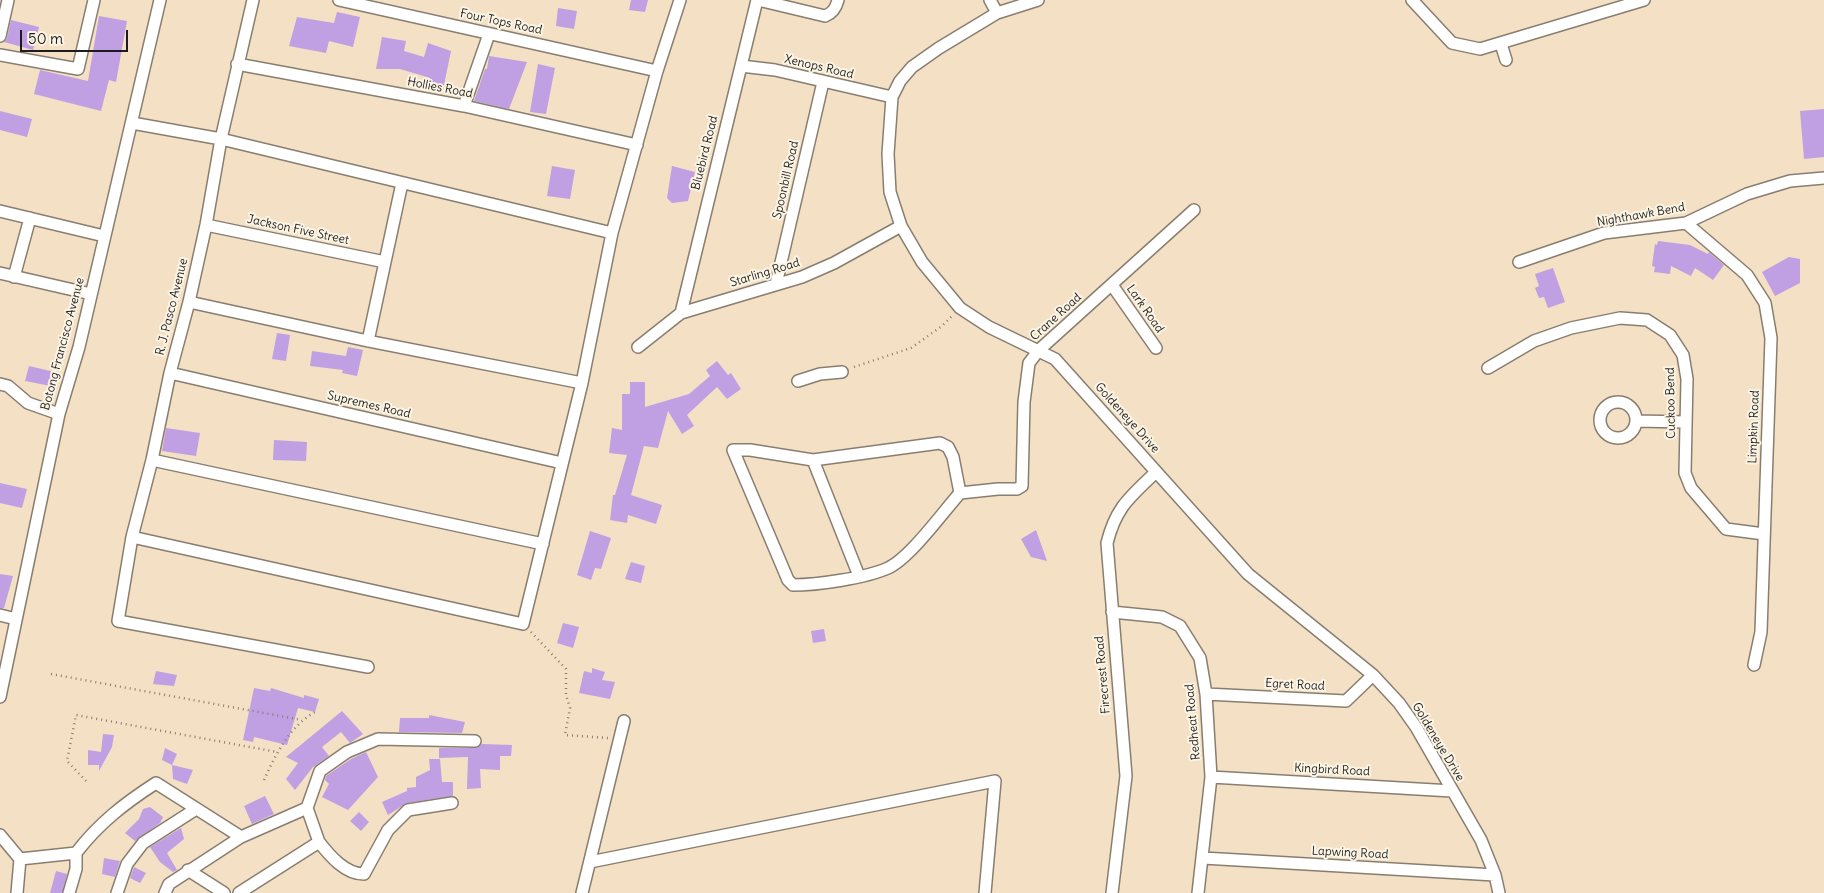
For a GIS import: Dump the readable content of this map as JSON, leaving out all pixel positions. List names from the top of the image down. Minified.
{"streets":{"street":["Four Tops Road","Xenops Road","Hollies Road","Bluebird Road","Spoonbill Road","Nighthawk Bend","Jackson Five Street","Starling Road","R. J. Pasco Avenue","Lark Road","Crane Road","Botong Francisco Avenue","Cuckoo Bend","Supremes Road","Goldeneye Drive","Limpkin Road","Firecrest Road","Egret Road","Redheat Road","Kingbird Road","Lapwing Road"]},"crossings":[["Xenops Road","Bluebird Road"],["Xenops Road","Spoonbill Road"],["Xenops Road","Goldeneye Drive"],["Hollies Road","R. J. Pasco Avenue"],["Bluebird Road","Starling Road"],["Spoonbill Road","Starling Road"],["Nighthawk Bend","Limpkin Road"],["Jackson Five Street","R. J. Pasco Avenue"],["Starling Road","Goldeneye Drive"],["R. J. Pasco Avenue","Supremes Road"],["Lark Road","Crane Road"],["Crane Road","Goldeneye Drive"],["Cuckoo Bend","Limpkin Road"],["Goldeneye Drive","Firecrest Road"],["Goldeneye Drive","Egret Road"],["Goldeneye Drive","Kingbird Road"],["Goldeneye Drive","Lapwing Road"],["Firecrest Road","Redheat Road"],["Egret Road","Redheat Road"],["Redheat Road","Kingbird Road"],["Redheat Road","Lapwing Road"]],"scale_bar":"50 m"}
